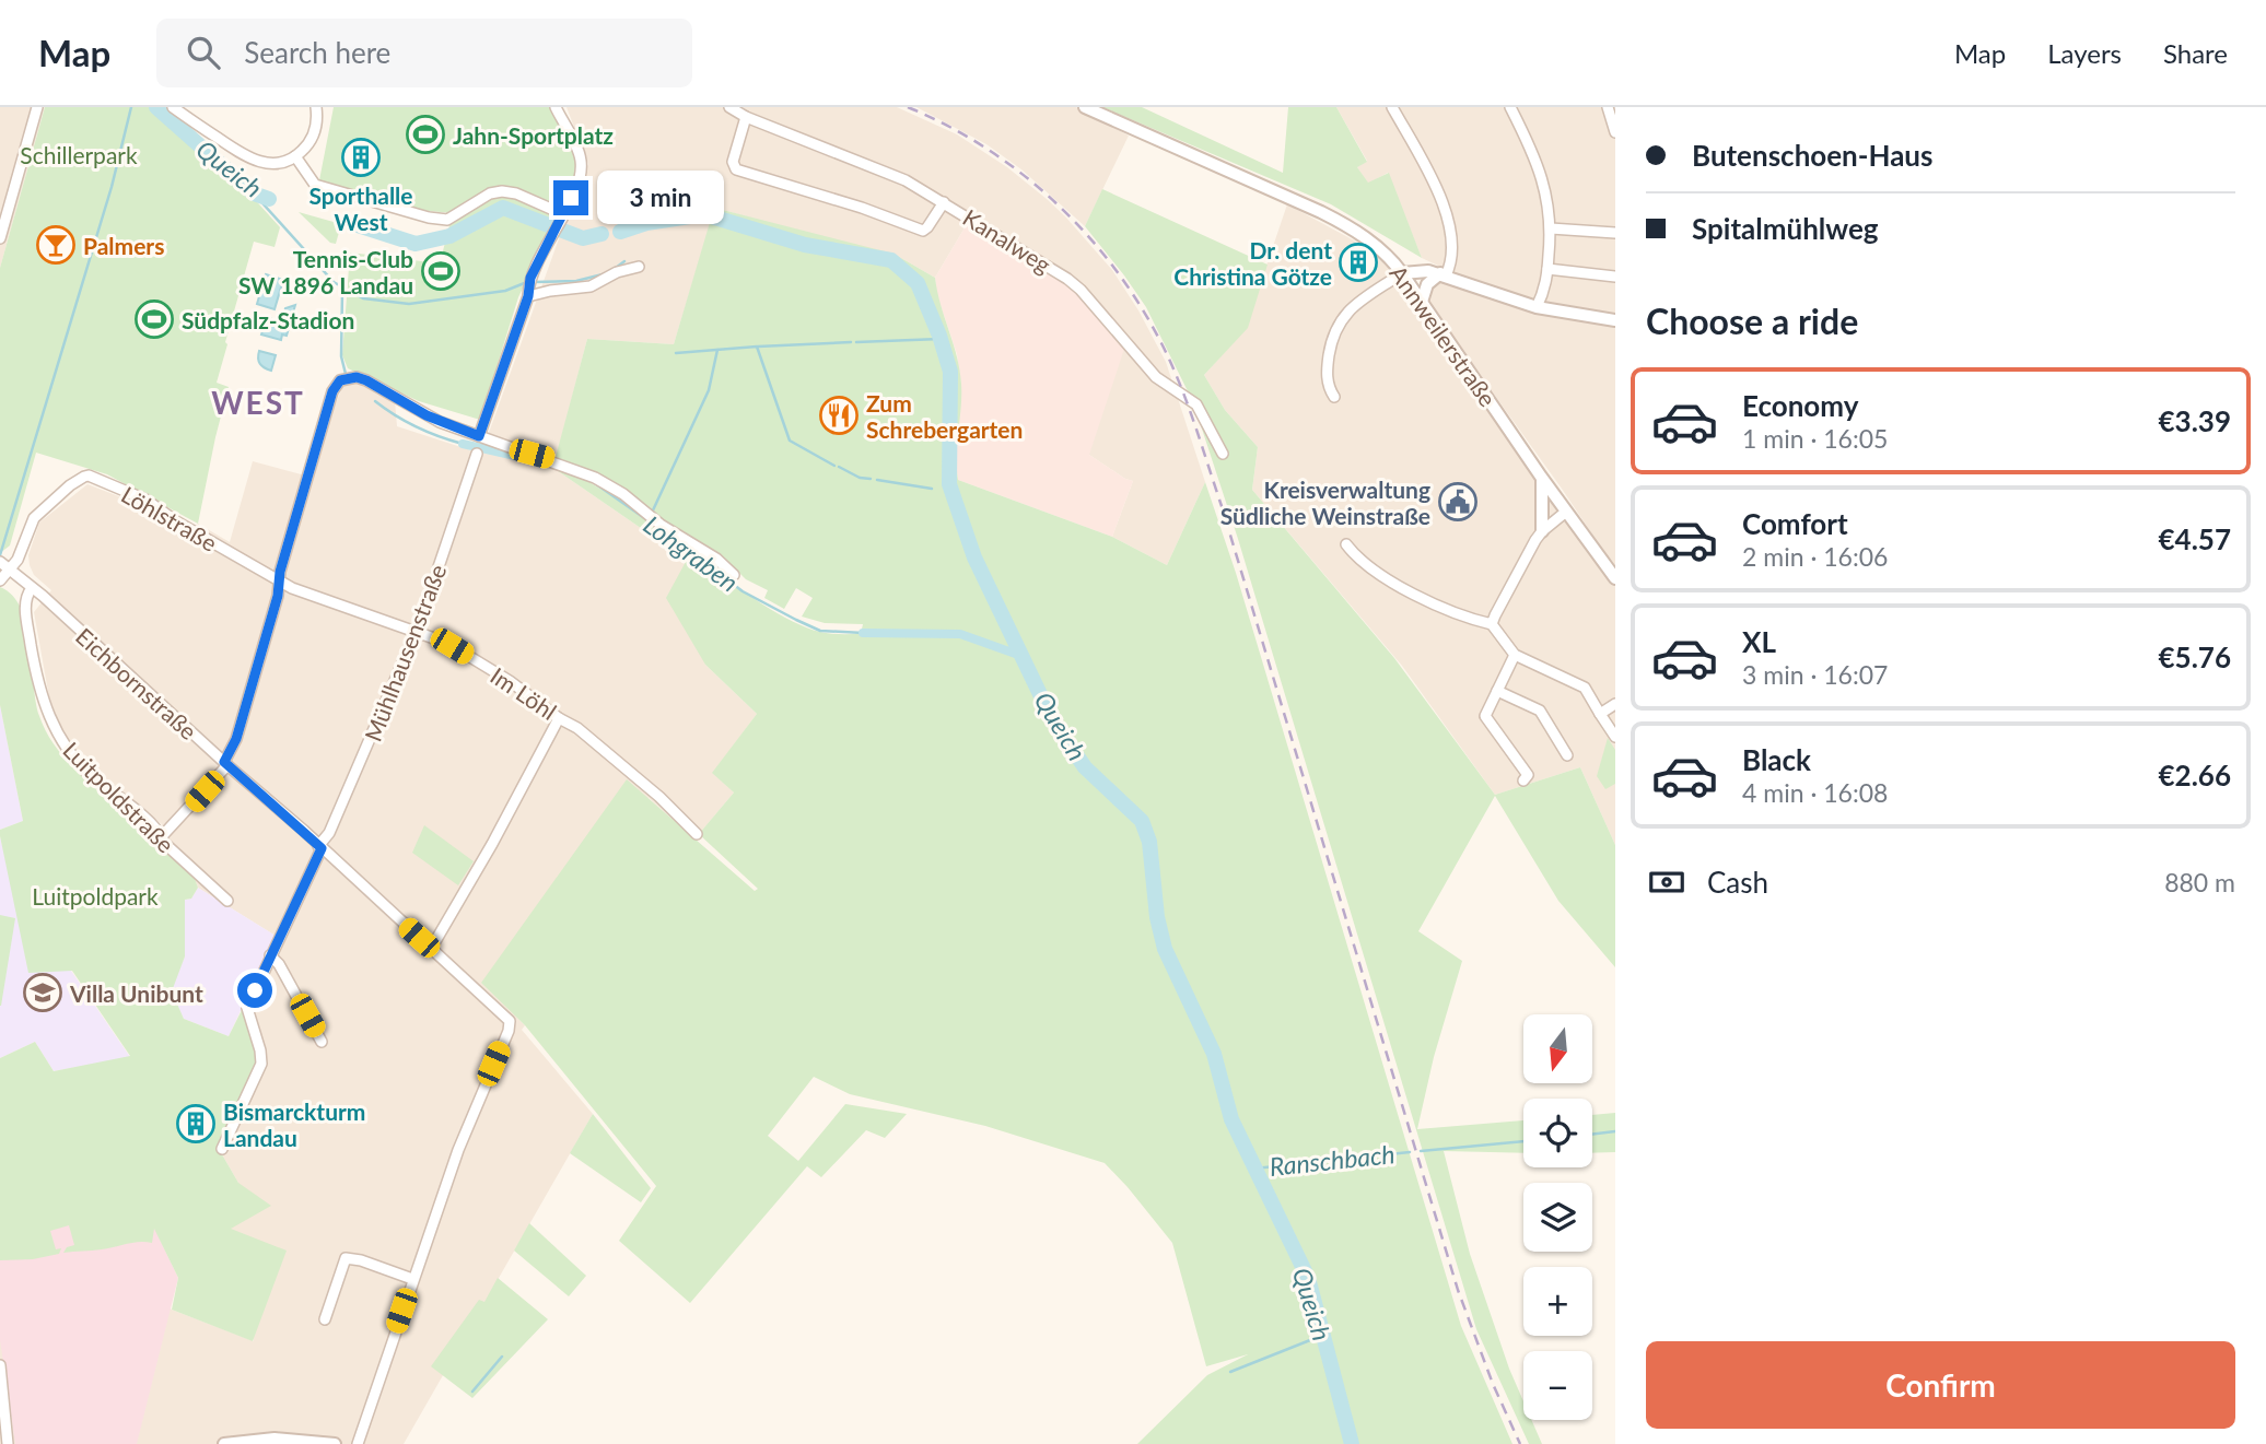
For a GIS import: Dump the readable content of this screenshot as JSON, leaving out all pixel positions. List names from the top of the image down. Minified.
{"streets":{"street":["Kanalweg","Annweilerstraße","Löhlstraße","Mühlhausenstraße","Eichbornstraße","Im Löhl","Luitpoldstraße"]},"crossings":[["Löhlstraße","Eichbornstraße"],["Löhlstraße","Im Löhl"],["Mühlhausenstraße","Eichbornstraße"],["Mühlhausenstraße","Im Löhl"],["Eichbornstraße","Luitpoldstraße"]],"districts":["WEST"],"water":["Queich","Lohgraben","Ranschbach"],"parks":["Schillerpark","Luitpoldpark"],"places":{"sports":["Jahn-Sportplatz","Tennis-Club SW 1896 Landau","Südpfalz-Stadion"],"building":["Sporthalle West","Dr. dent Christina Götze","Bismarckturm Landau"],"bar":["Palmers"],"restaurant":["Zum Schrebergarten"],"public building":["Kreisverwaltung Südliche Weinstraße"],"school or university":["Villa Unibunt"]},"north":"bottom","page":{"header":"Map","search":"Search here","nav":["Map","Layers","Share"],"banner":["Butenschoen-Haus","Spitalmühlweg"],"bubble":"3 min","heading":"Choose a ride","list":[{"name":"Economy","note":"1 min · 16:05","value":"€3.39"},{"name":"Comfort","note":"2 min · 16:06","value":"€4.57"},{"name":"XL","note":"3 min · 16:07","value":"€5.76"},{"name":"Black","note":"4 min · 16:08","value":"€2.66"}],"pay":["Cash","880 m"],"map_buttons":["+","−"],"buttons":"Confirm"}}
